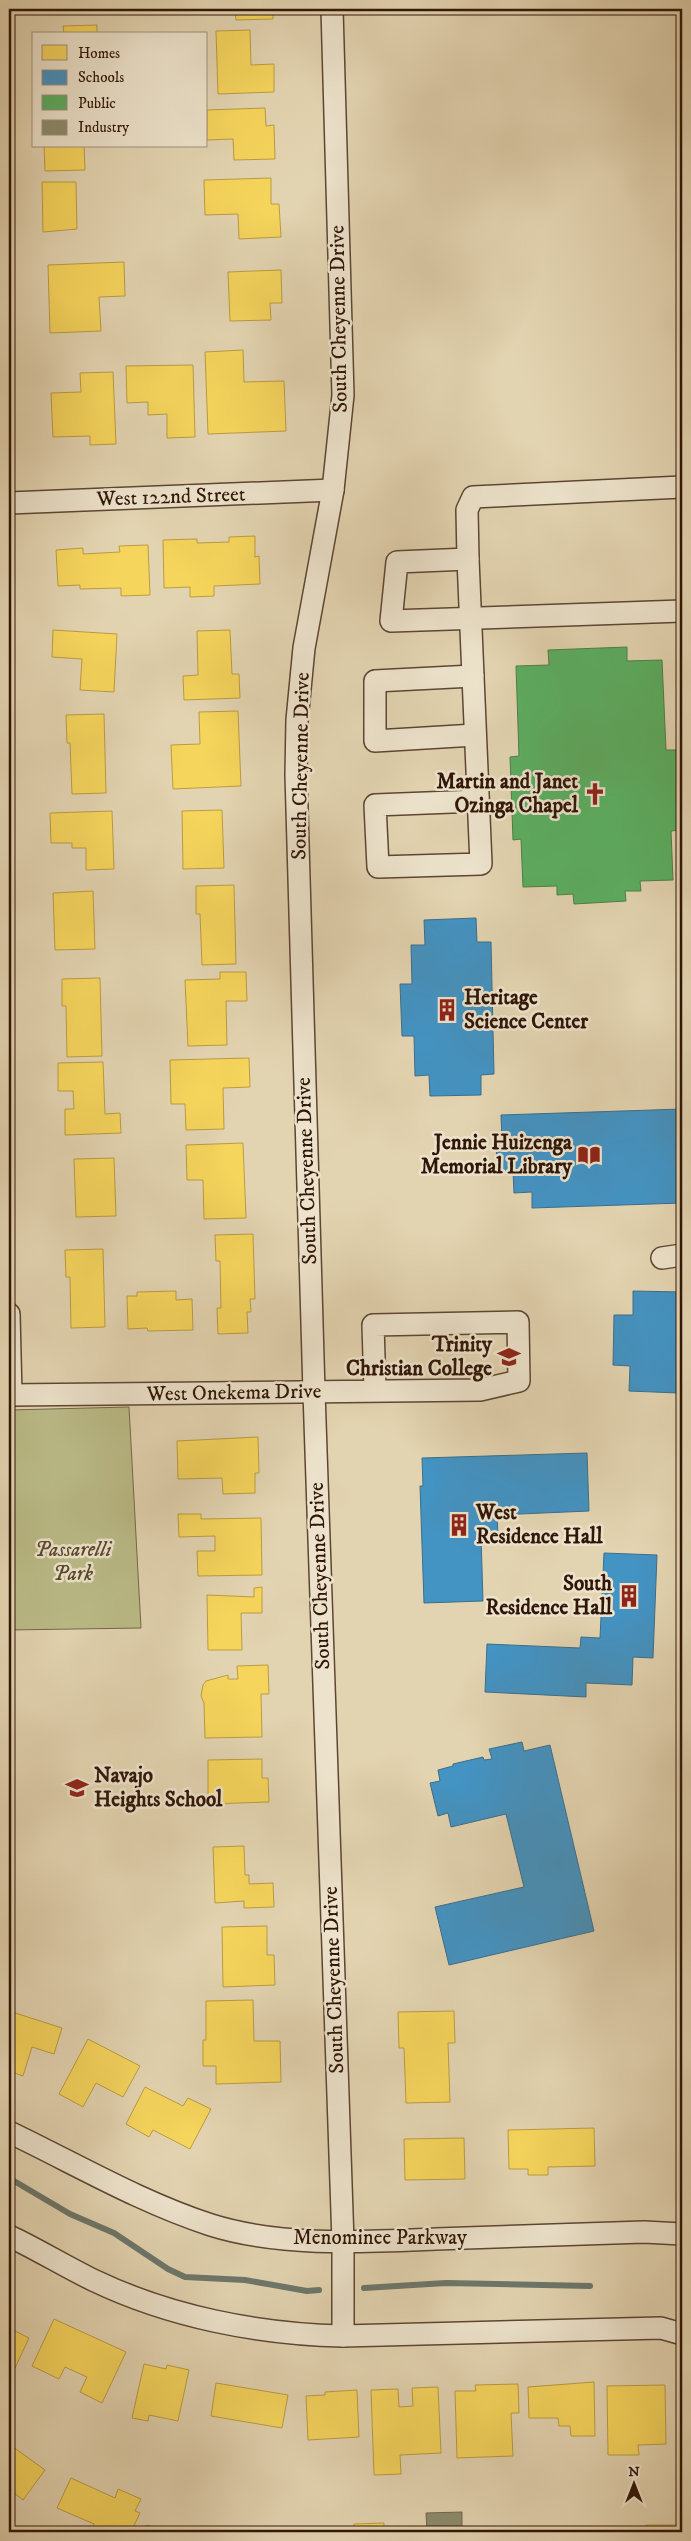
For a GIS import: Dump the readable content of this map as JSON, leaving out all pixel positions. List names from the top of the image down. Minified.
{"streets":{"street":["South Cheyenne Drive","West 122nd Street","West Onekema Drive","Menominee Parkway"]},"crossings":[["South Cheyenne Drive","West 122nd Street"],["South Cheyenne Drive","West Onekema Drive"],["South Cheyenne Drive","Menominee Parkway"]],"parks":["Passarelli Park"],"places":{"church":["Martin and Janet Ozinga Chapel"],"building":["Heritage Science Center","West Residence Hall","South Residence Hall"],"library":["Jennie Huizenga Memorial Library"],"school or university":["Trinity Christian College","Navajo Heights School"]},"legend":["Homes","Schools","Public","Industry"],"north":"top"}
